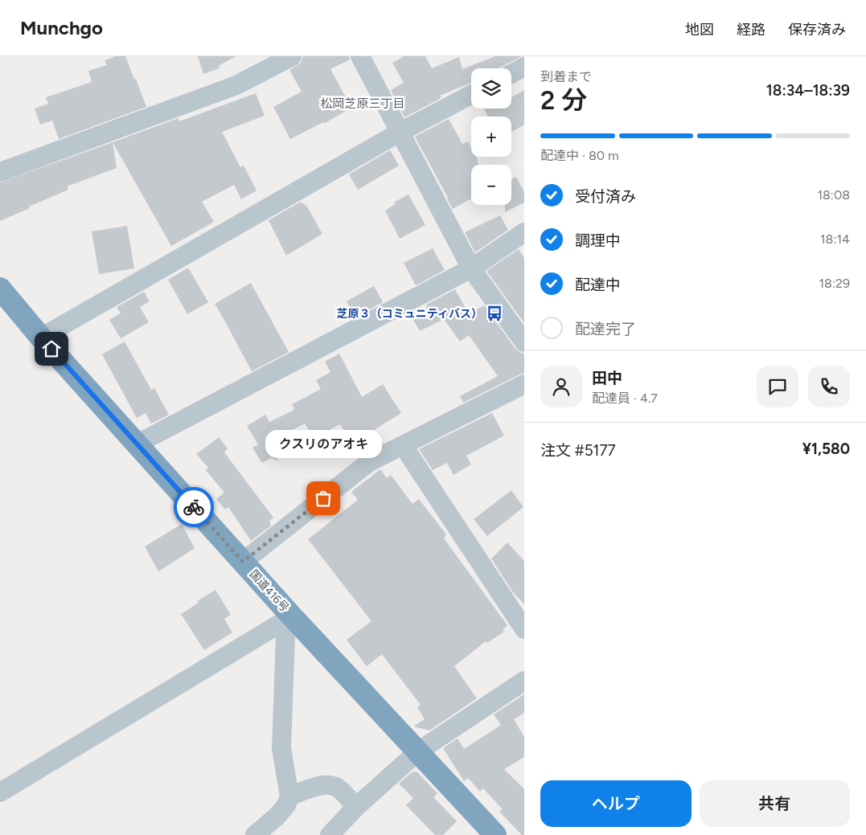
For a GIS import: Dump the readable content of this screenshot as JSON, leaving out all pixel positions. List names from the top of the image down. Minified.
{"streets":{"highway":["国道416号"]},"districts":["松岡芝原三丁目"],"places":{"bus stop":["芝原３（コミュニティバス）"],"other":["クスリのアオキ"]},"page":{"header":"Munchgo","nav":["地図","経路","保存済み"],"heading":["2 分","到着まで","18:34–18:39"],"panel":["田中","配達員 · 4.7","注文 #5177","¥1,580"],"map_buttons":["+","−"],"bar":"配達中 · 80 m","list":[["受付済み","18:08"],["調理中","18:14"],["配達中","18:29"],"配達完了"],"bubble":"クスリのアオキ","buttons":["ヘルプ","共有"]}}
